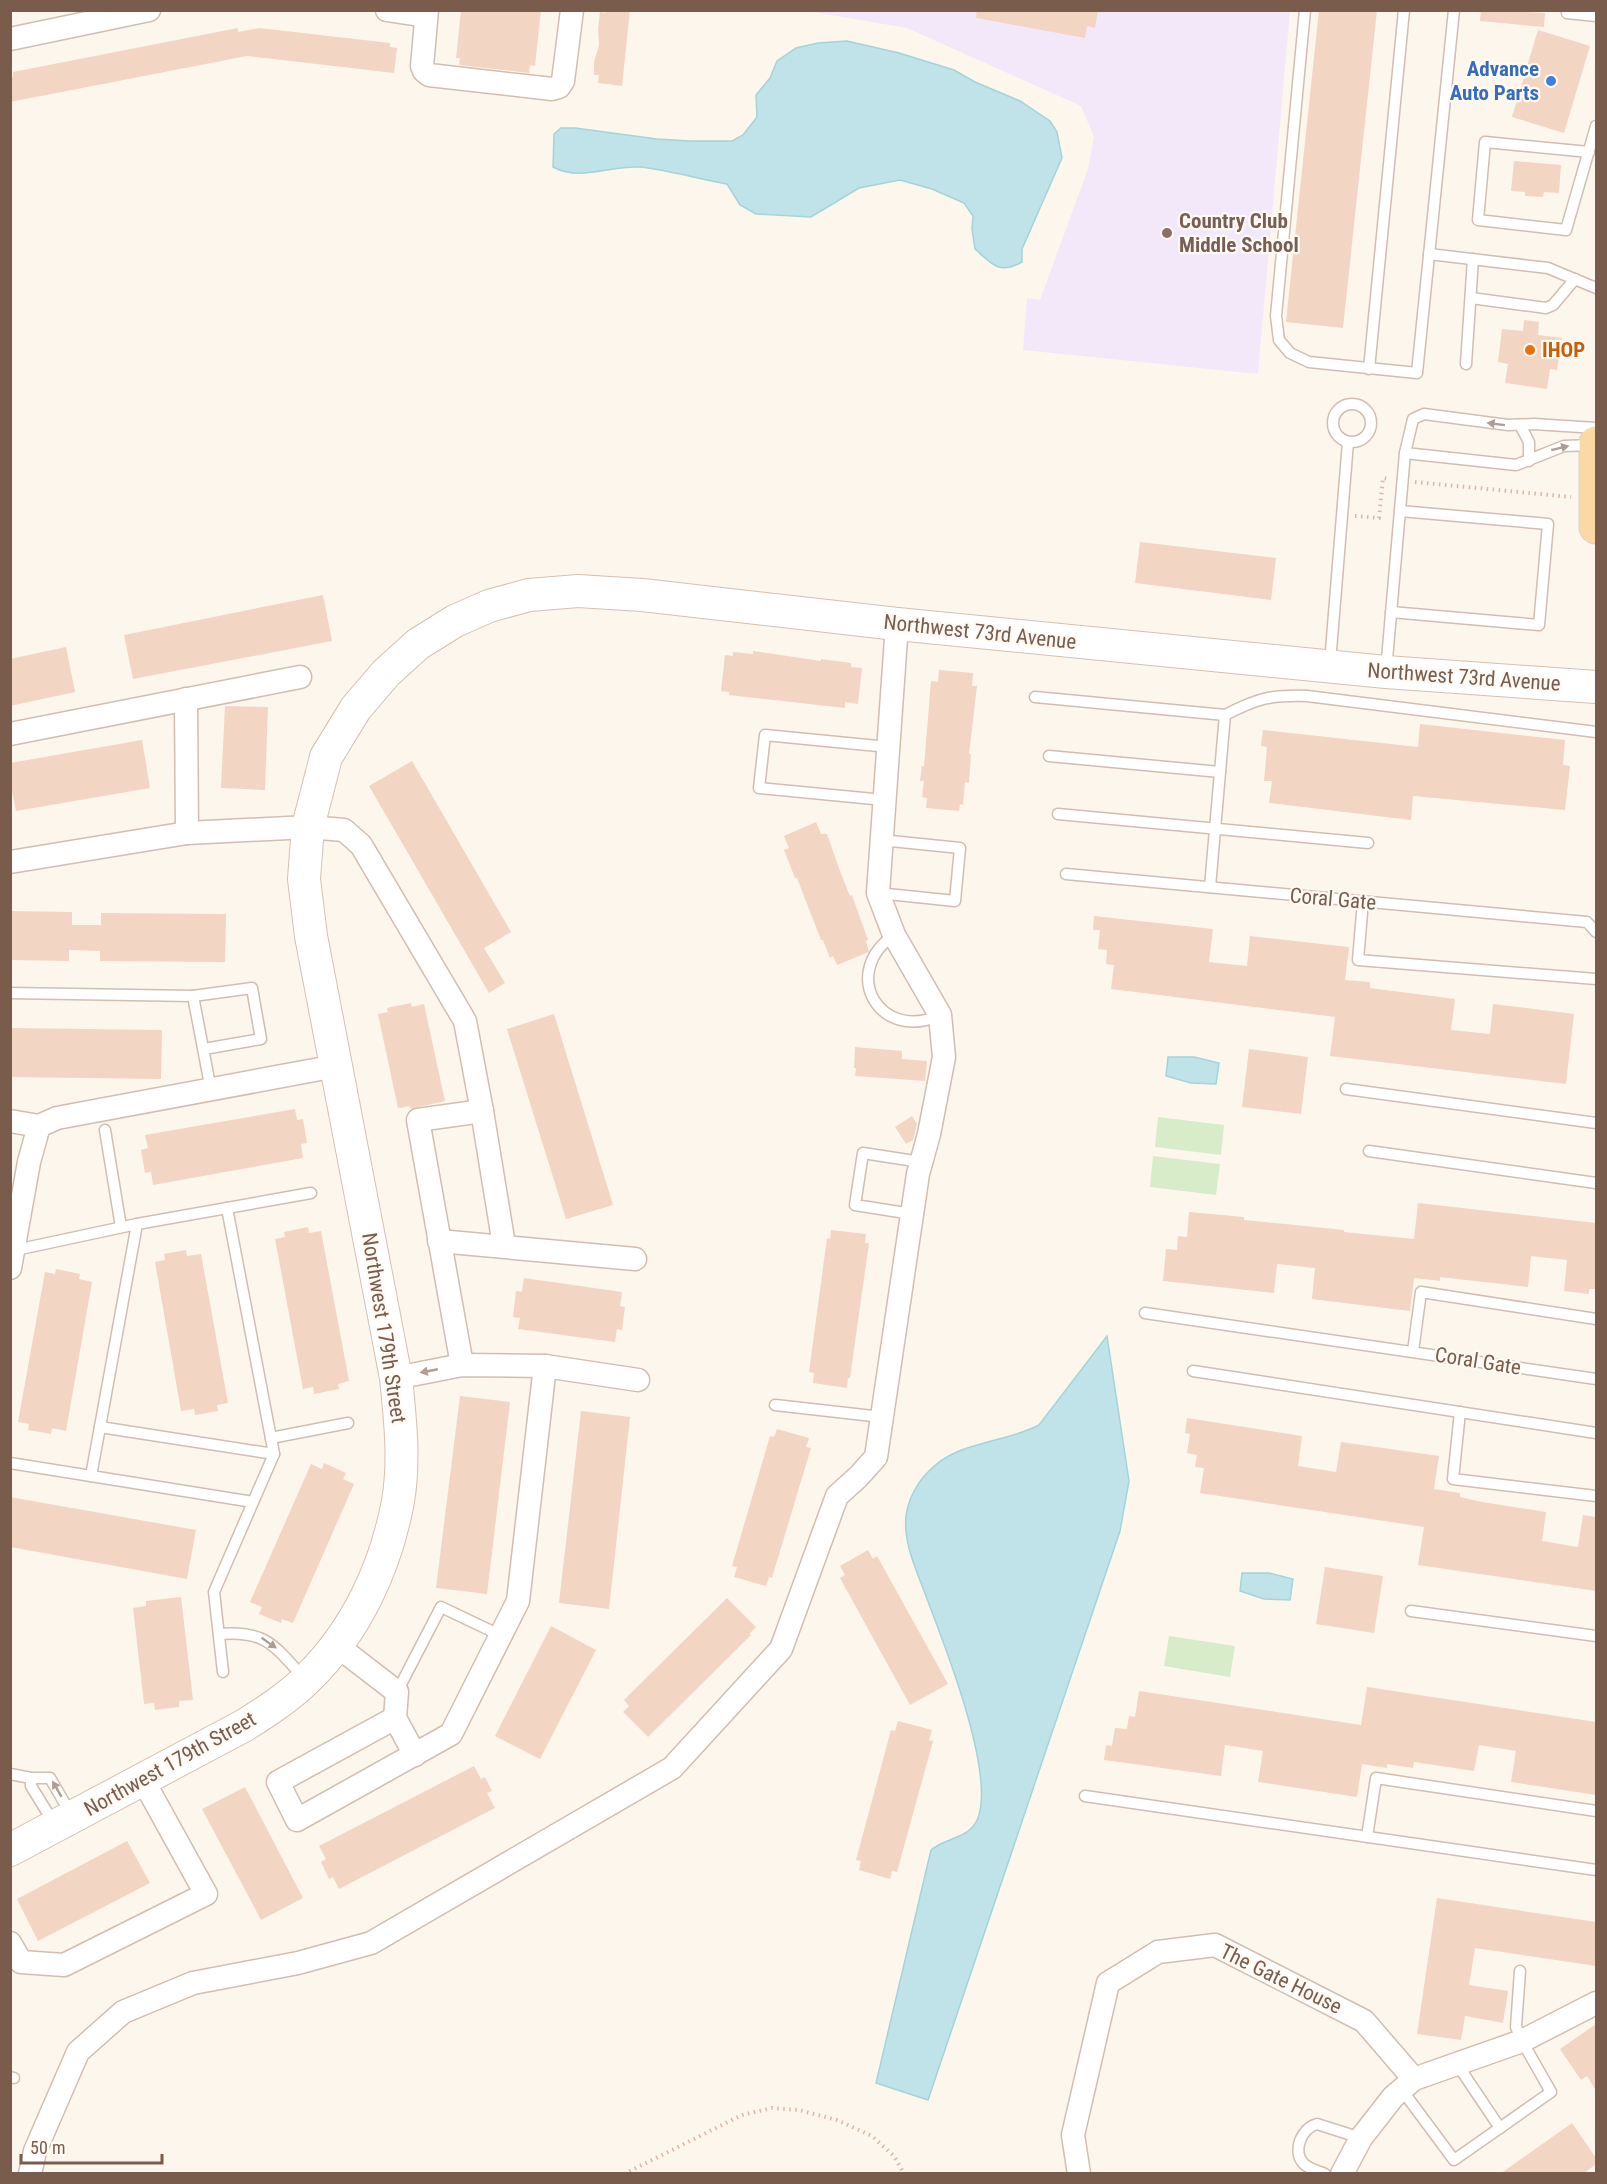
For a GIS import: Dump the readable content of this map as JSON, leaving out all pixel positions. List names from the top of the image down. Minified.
{"streets":{"street":["Northwest 73rd Avenue","Northwest 179th Street","The Gate House"],"lane":["Coral Gate"]},"crossings":[["Northwest 73rd Avenue","Northwest 179th Street"]],"places":["Advance Auto Parts","Country Club Middle School","IHOP"],"scale_bar":"50 m"}
